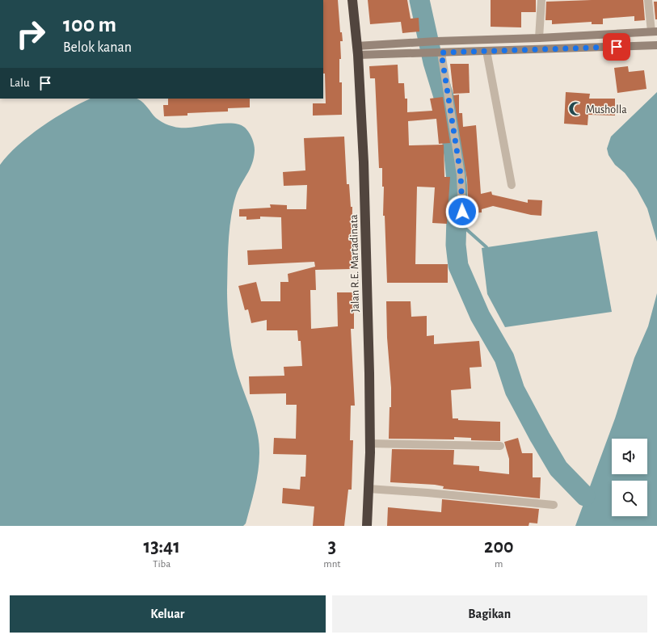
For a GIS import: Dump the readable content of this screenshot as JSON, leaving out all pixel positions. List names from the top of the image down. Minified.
{"streets":{"highway":["Jalan R.E. Martadinata"]},"places":{"mosque":["Musholla"]},"page":{"turn":["100 m","Belok kanan"],"then":"Lalu","eta":["13:41","Tiba","3","mnt","200","m"],"buttons":["Keluar","Bagikan"]}}
